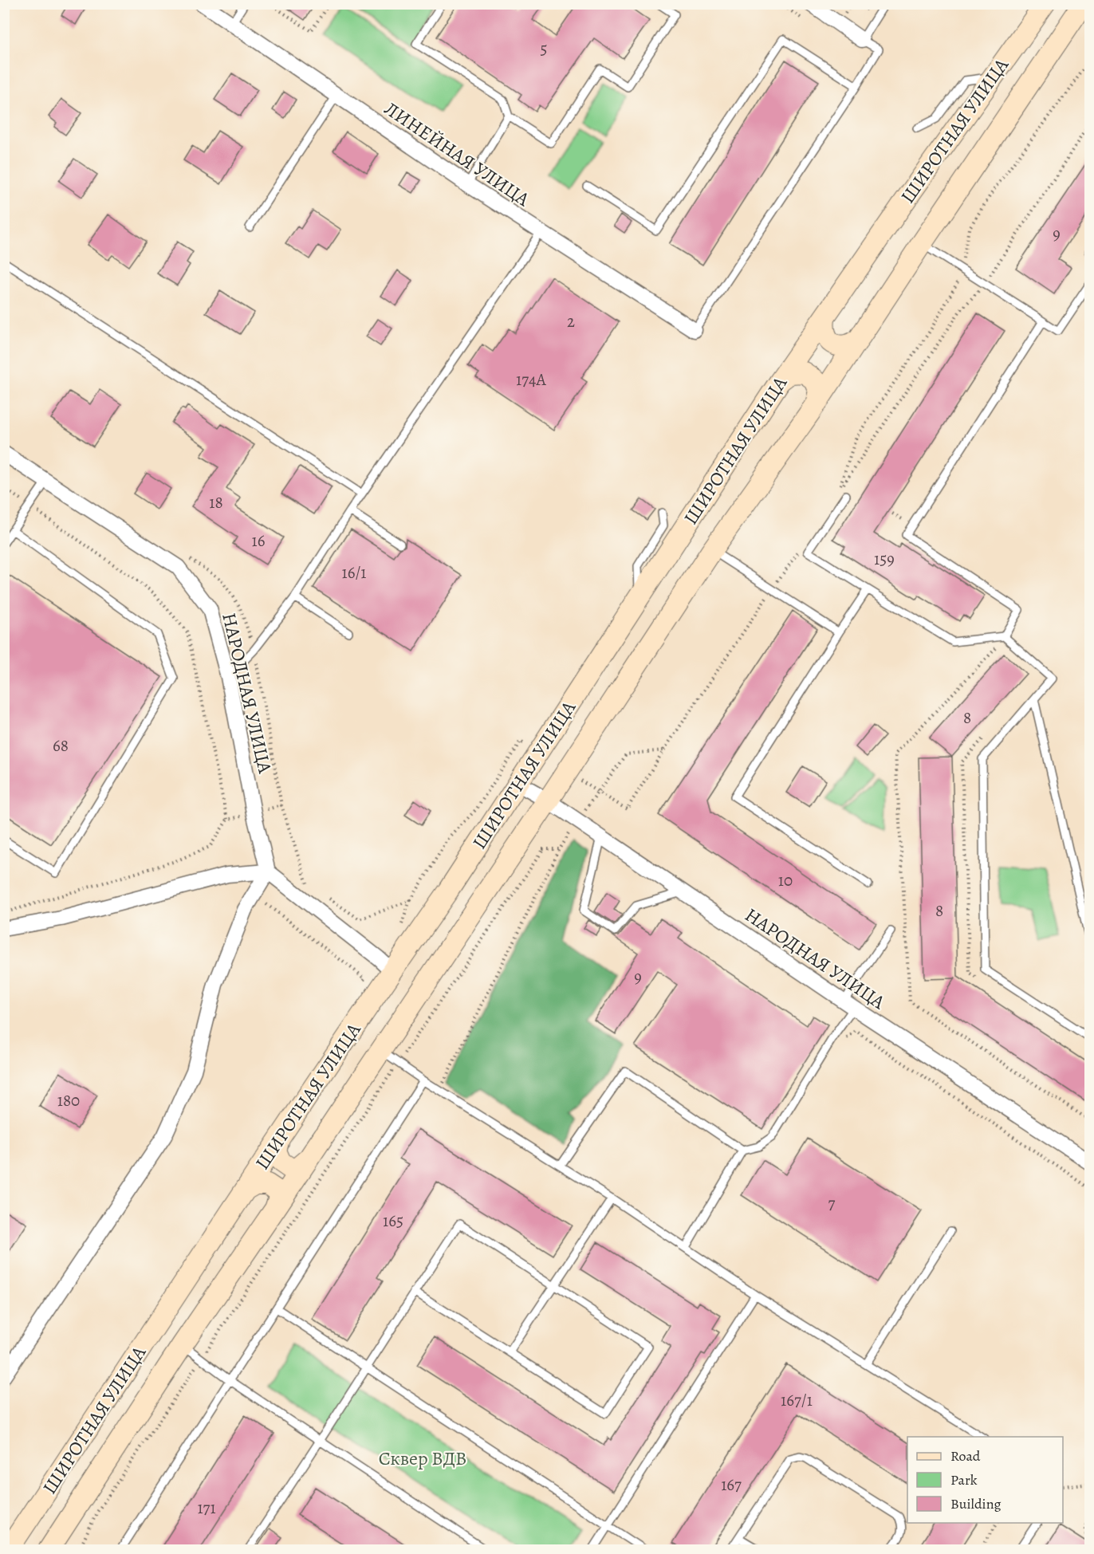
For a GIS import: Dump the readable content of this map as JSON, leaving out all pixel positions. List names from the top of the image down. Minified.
{"streets":{"main road":["ШИРОТНАЯ УЛИЦА"],"street":["ЛИНЕЙНАЯ УЛИЦА","НАРОДНАЯ УЛИЦА"]},"crossings":[["ШИРОТНАЯ УЛИЦА","НАРОДНАЯ УЛИЦА"]],"parks":["Сквер ВДВ"],"house_numbers":["5","9","2","174А","18","16","159","16/1","8","68","10","8","9","180","7","165","167/1","167","171"],"legend":["Road","Park","Building"]}
